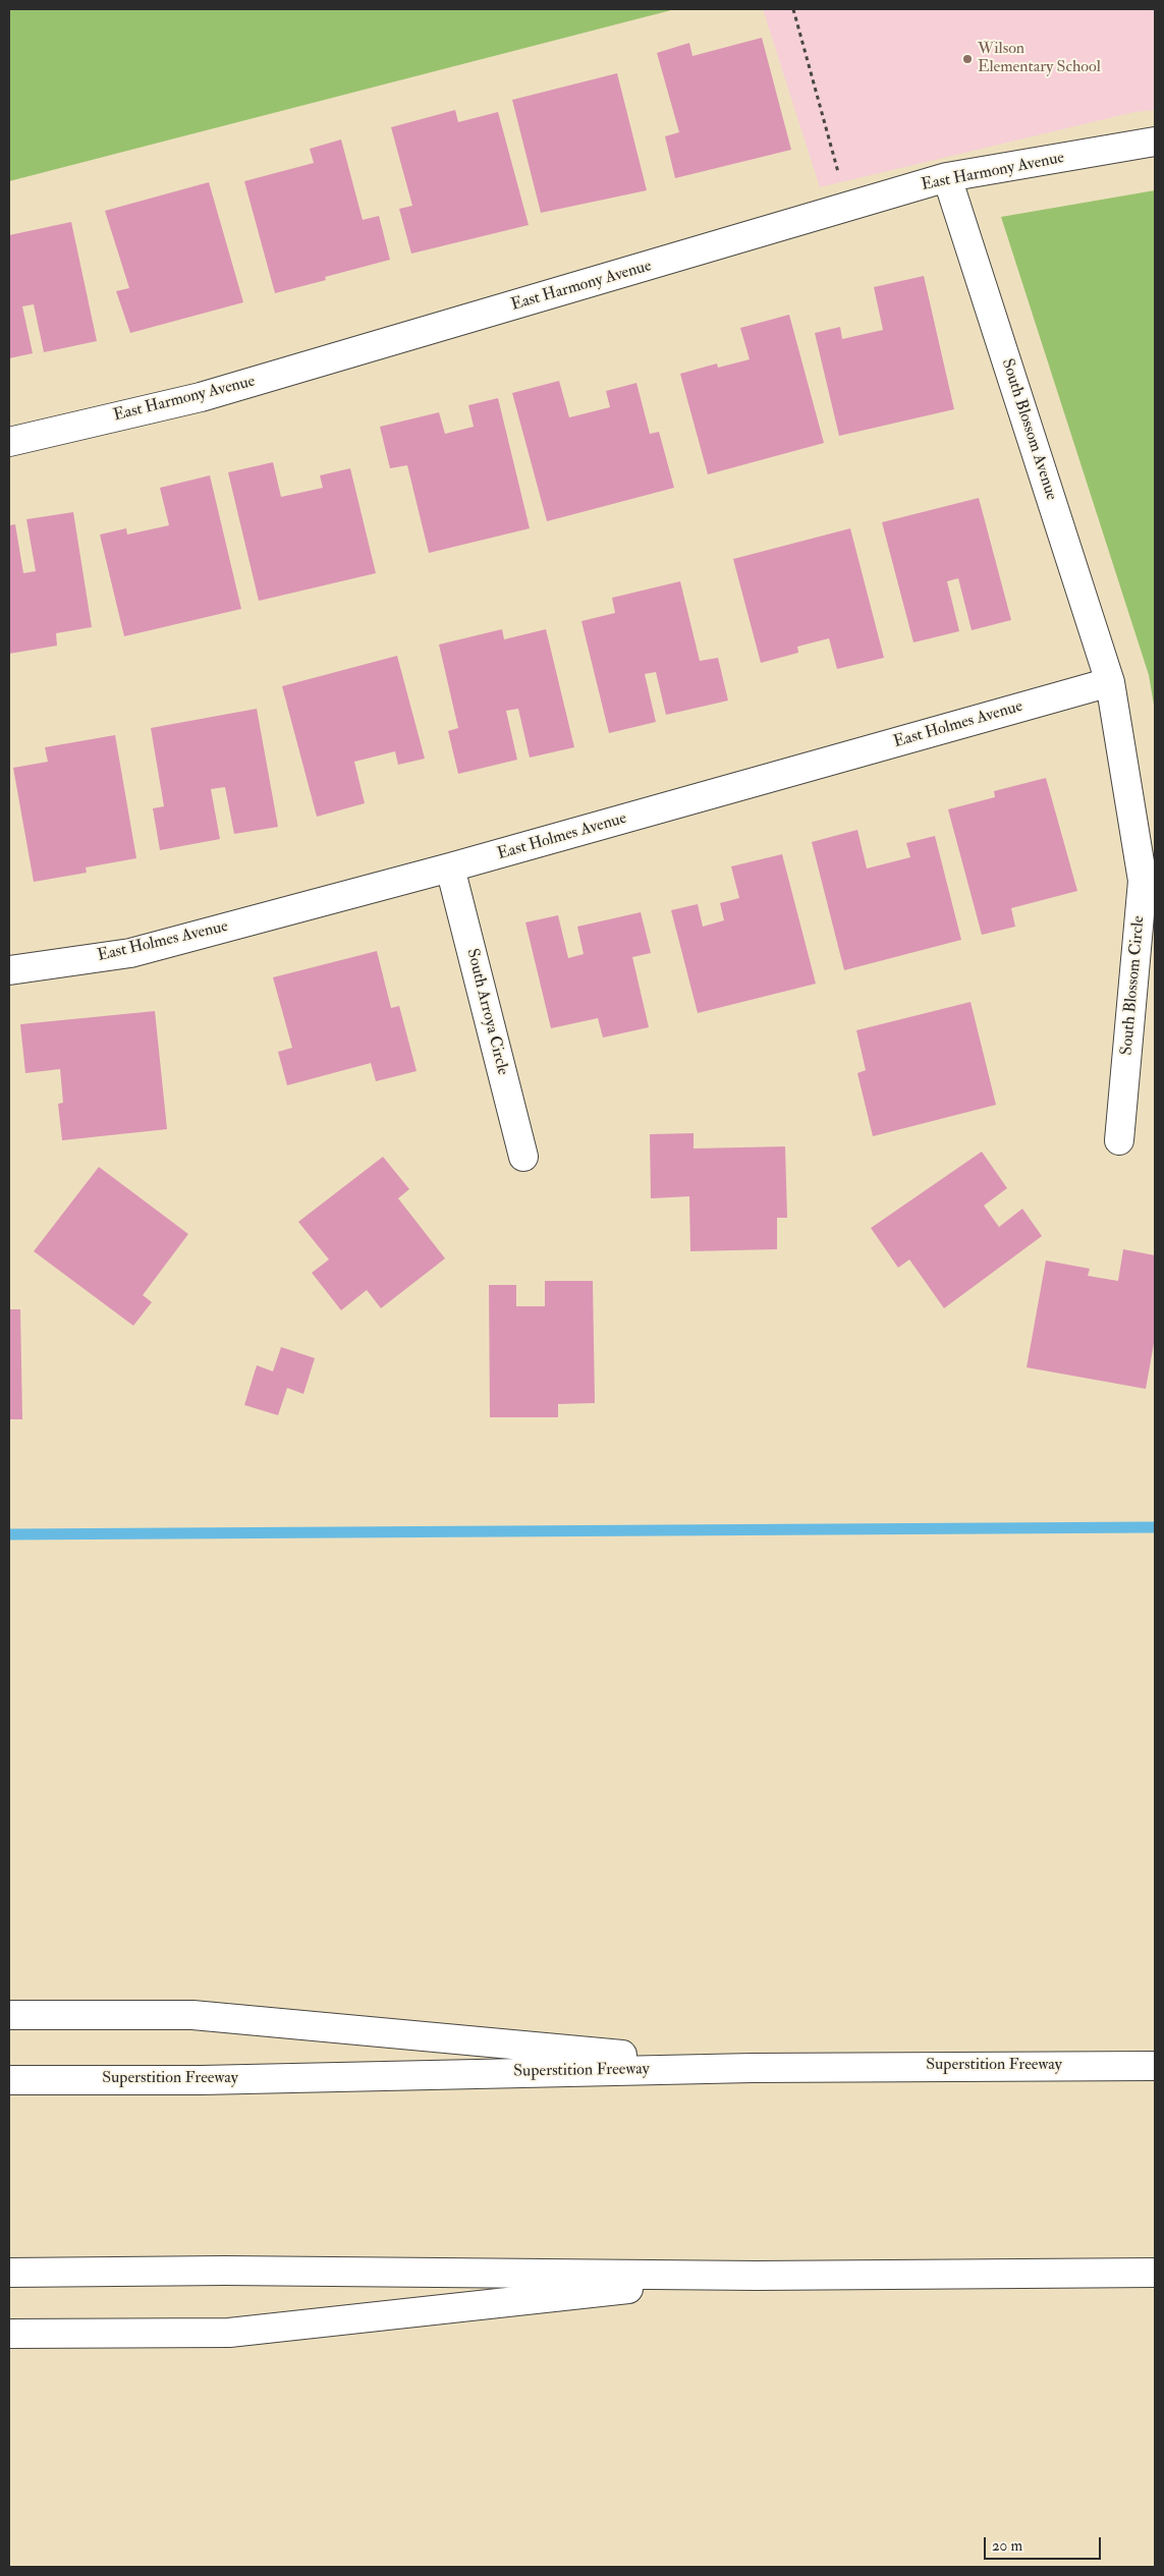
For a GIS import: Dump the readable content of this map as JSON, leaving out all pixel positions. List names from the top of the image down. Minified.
{"streets":{"main road":["East Harmony Avenue","South Blossom Avenue","East Holmes Avenue","South Blossom Circle","South Arroya Circle","Superstition Freeway"]},"crossings":[["East Harmony Avenue","South Blossom Avenue"],["South Blossom Avenue","East Holmes Avenue"],["South Blossom Avenue","South Blossom Circle"],["East Holmes Avenue","South Blossom Circle"],["East Holmes Avenue","South Arroya Circle"]],"places":["Wilson Elementary School"],"scale_bar":"20 m"}
